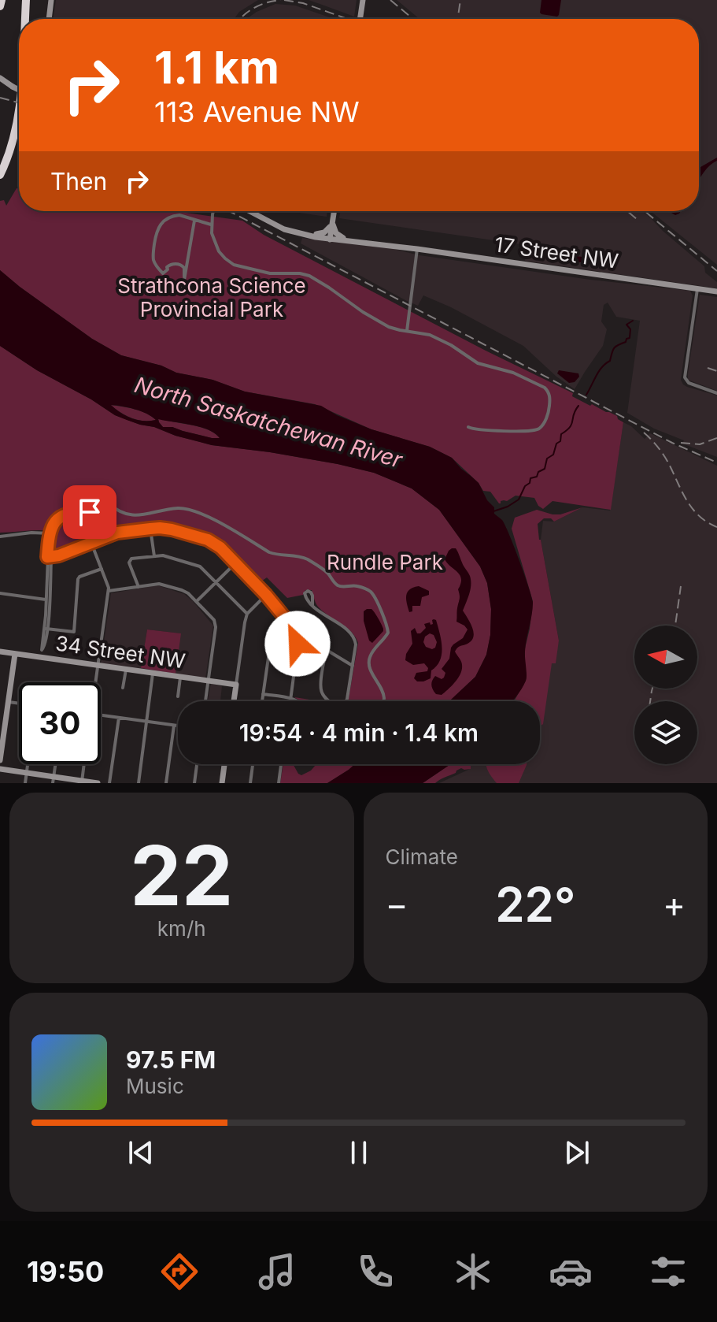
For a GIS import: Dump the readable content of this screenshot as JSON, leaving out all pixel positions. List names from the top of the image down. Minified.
{"streets":{"main road":["17 Street NW","34 Street NW"]},"water":["North Saskatchewan River"],"parks":["Strathcona Science Provincial Park","Rundle Park"],"north":"left","page":{"turn":["1.1 km","113 Avenue NW"],"then":"Then","limit":"30","trip":"19:54 · 4 min · 1.4 km","tile":[["22","km/h"],"Climate"],"heat":["−","22°","+"],"song":["97.5 FM","Music"],"tabs":"19:50"}}
